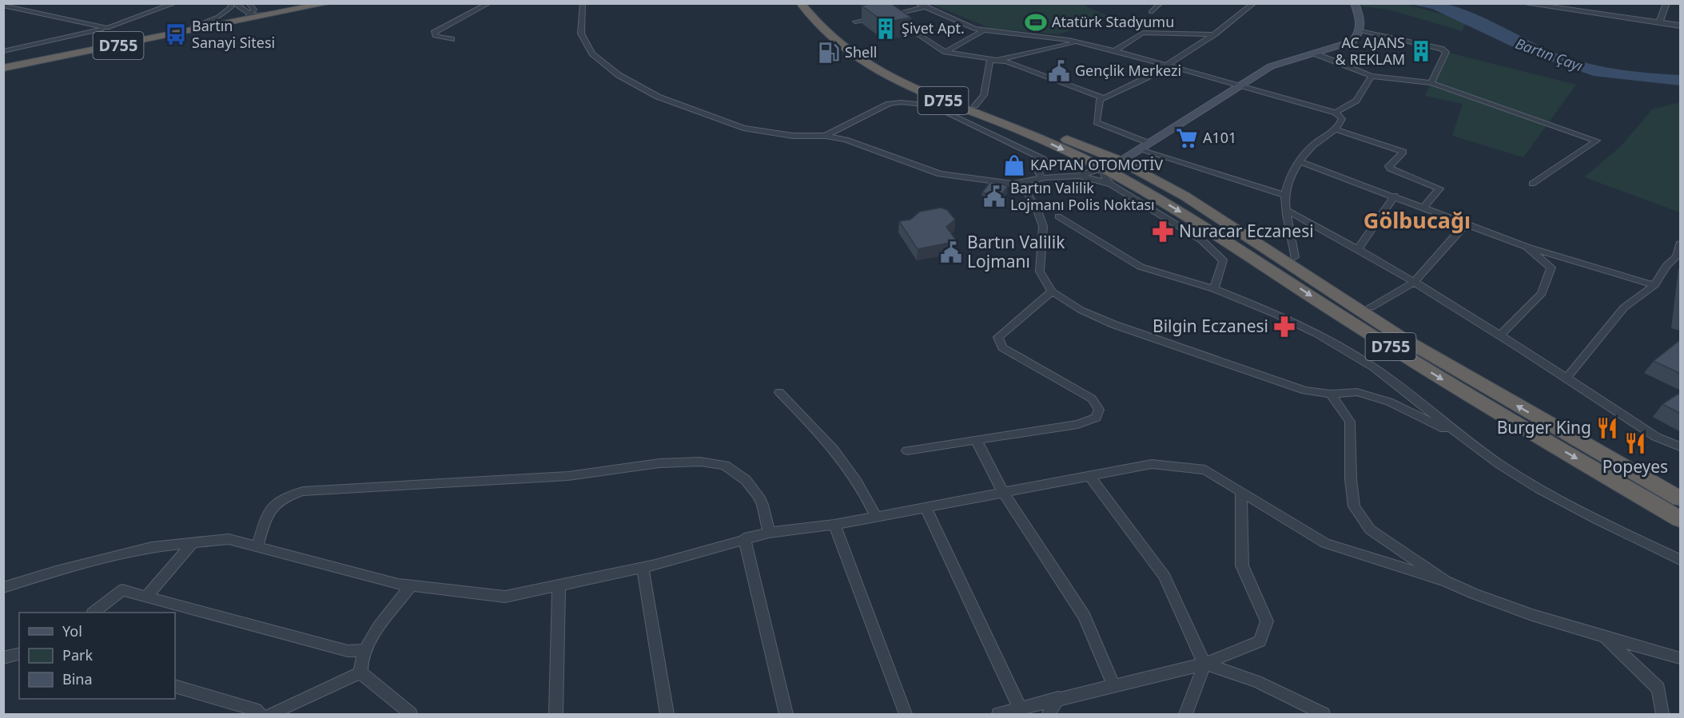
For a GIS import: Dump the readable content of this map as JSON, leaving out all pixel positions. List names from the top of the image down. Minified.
{"streets":{"highway":["D755"]},"districts":["Gölbucağı"],"water":["Bartın Çayı"],"places":{"sports":["Atatürk Stadyumu"],"building":["Şivet Apt.","AC AJANS & REKLAM"],"bus stop":["Bartın Sanayi Sitesi"],"fuel station":["Shell"],"public building":["Gençlik Merkezi","Bartın Valilik Lojmanı Polis Noktası","Bartın Valilik Lojmanı"],"supermarket":["A101"],"shop":["KAPTAN OTOMOTİV"],"pharmacy":["Nuracar Eczanesi","Bilgin Eczanesi"],"restaurant":["Burger King","Popeyes"]},"legend":["Yol","Park","Bina"]}
